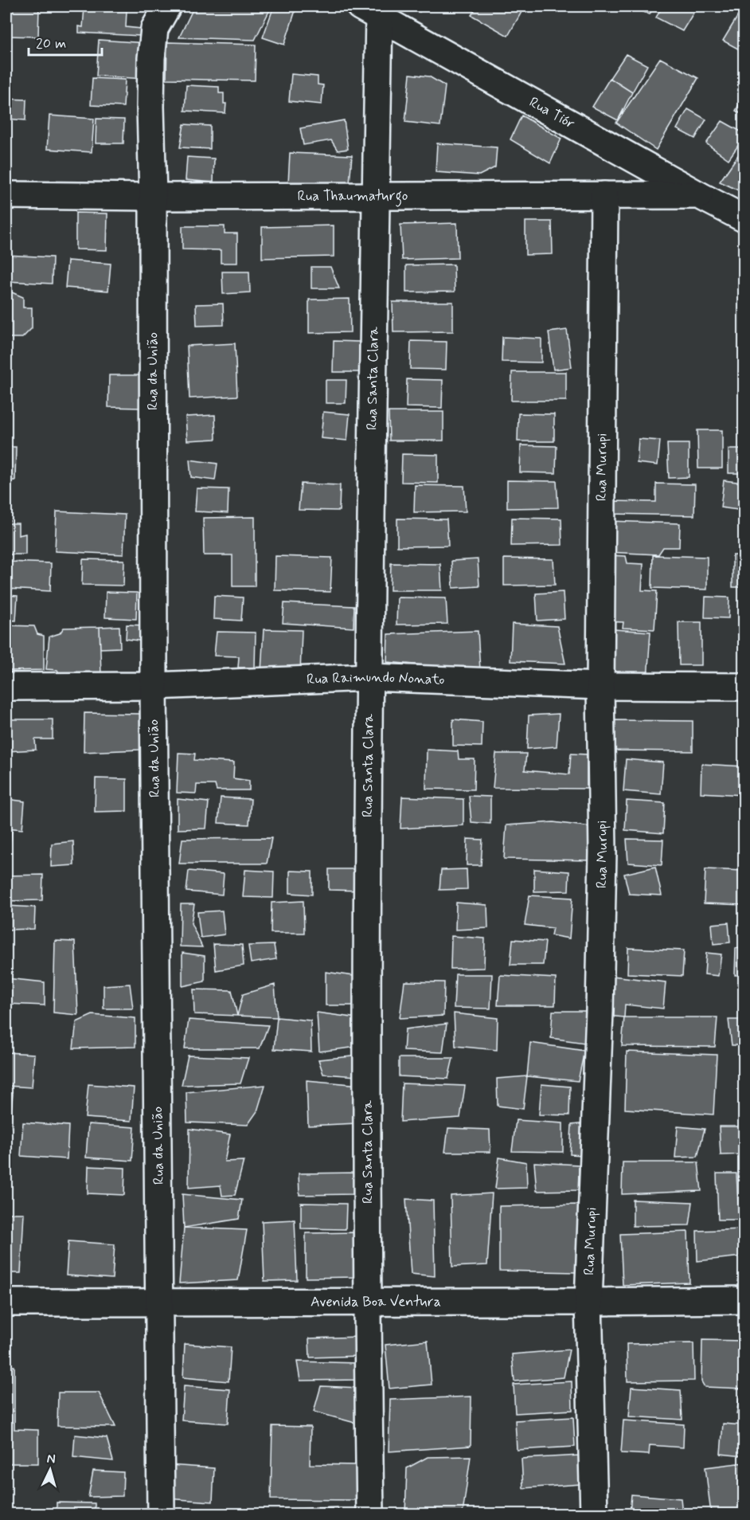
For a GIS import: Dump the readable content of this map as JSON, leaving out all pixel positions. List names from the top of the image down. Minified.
{"streets":{"street":["Rua Tiór","Rua Thaumaturgo","Rua da União","Rua Santa Clara","Rua Murupi","Rua Raimundo Nonato","Avenida Boa Ventura"]},"crossings":[["Rua Tiór","Rua Thaumaturgo"],["Rua Tiór","Rua Santa Clara"],["Rua Thaumaturgo","Rua da União"],["Rua Thaumaturgo","Rua Santa Clara"],["Rua Thaumaturgo","Rua Murupi"],["Rua da União","Rua Raimundo Nonato"],["Rua da União","Avenida Boa Ventura"],["Rua Santa Clara","Rua Raimundo Nonato"],["Rua Santa Clara","Avenida Boa Ventura"],["Rua Murupi","Rua Raimundo Nonato"],["Rua Murupi","Avenida Boa Ventura"]],"scale_bar":"20 m","north":"top"}
